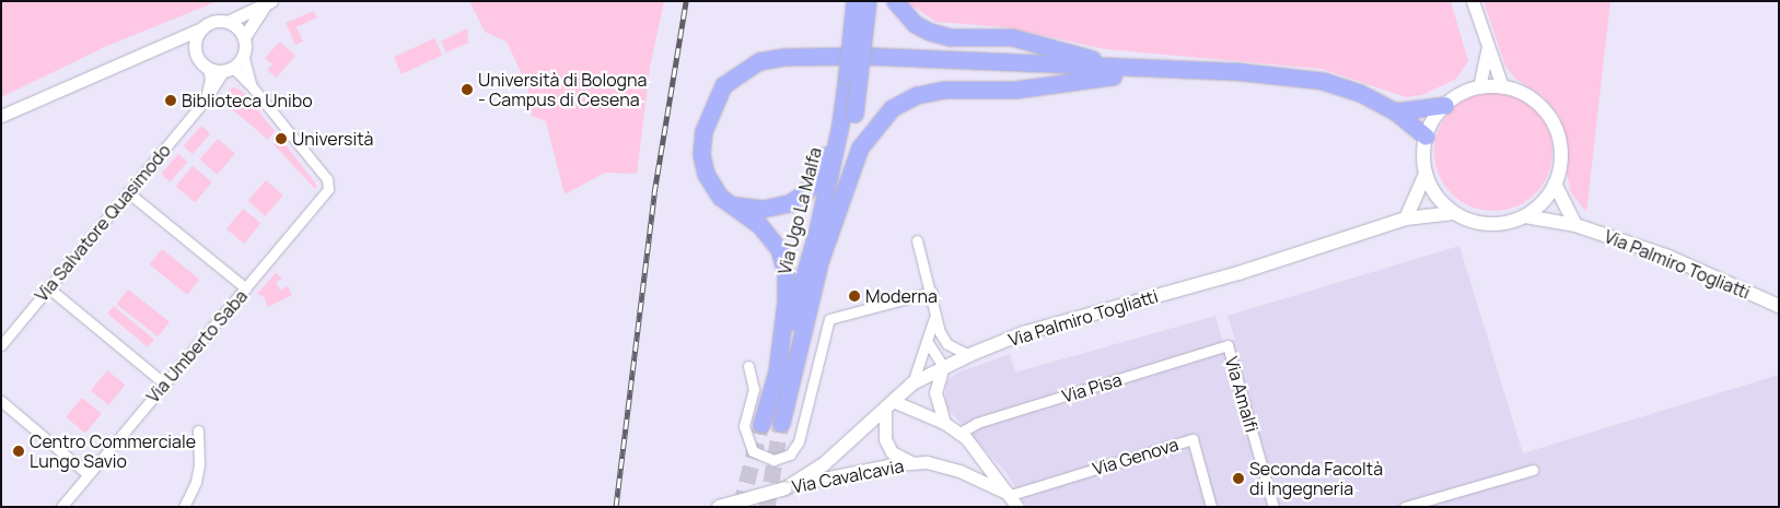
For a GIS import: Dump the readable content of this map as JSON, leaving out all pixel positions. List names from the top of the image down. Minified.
{"streets":{"highway":["Via Ugo La Malfa"],"main road":["Via Palmiro Togliatti","Via Cavalcavia"],"street":["Via Salvatore Quasimodo","Via Umberto Saba","Via Pisa","Via Amalfi","Via Genova"]},"crossings":[["Via Palmiro Togliatti","Via Cavalcavia"],["Via Pisa","Via Amalfi"],["Via Genova","Via Cavalcavia"]],"places":["Università di Bologna - Campus di Cesena","Biblioteca Unibo","Università","Moderna","Centro Commerciale Lungo Savio","Seconda Facoltà di Ingegneria"]}
